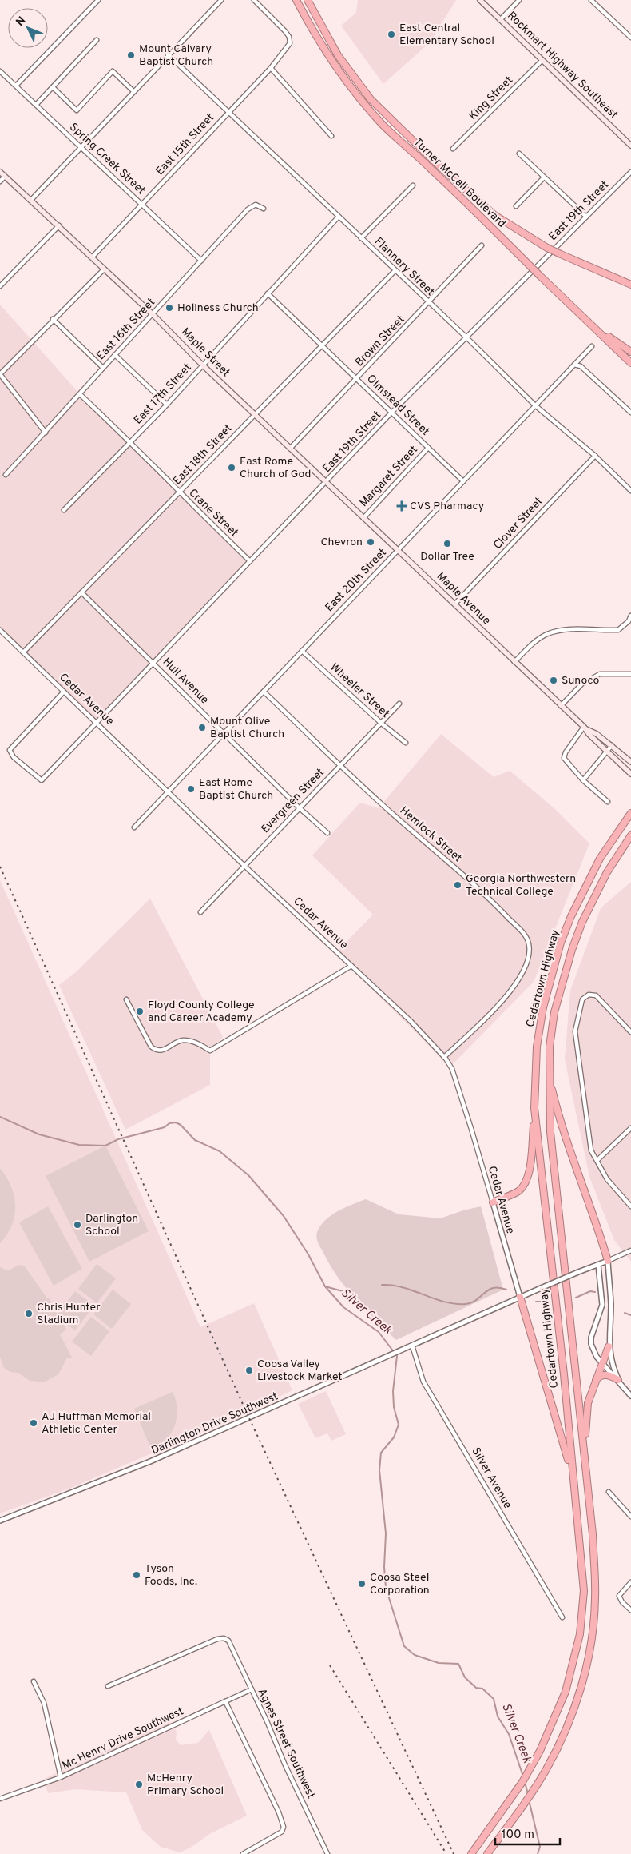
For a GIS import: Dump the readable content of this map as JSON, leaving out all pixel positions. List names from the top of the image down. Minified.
{"streets":{"highway":["Turner McCall Boulevard","Cedartown Highway"],"main road":["Rockmart Highway Southeast","Maple Street","Maple Avenue"],"street":["King Street","East 15th Street","Spring Creek Street","East 19th Street","Flannery Street","East 16th Street","Brown Street","East 17th Street","Olmstead Street","East 18th Street","Margaret Street","Crane Street","Clover Street","East 20th Street","Hull Avenue","Wheeler Street","Cedar Avenue","Evergreen Street","Hemlock Street","Darlington Drive Southwest","Silver Avenue","Mc Henry Drive Southwest","Agnes Street Southwest"]},"crossings":[["Rockmart Highway Southeast","King Street"],["East 15th Street","Spring Creek Street"],["East 15th Street","Flannery Street"],["East 15th Street","Maple Street"],["Spring Creek Street","East 16th Street"],["East 19th Street","Flannery Street"],["East 19th Street","Maple Street"],["East 19th Street","Olmstead Street"],["East 19th Street","Crane Street"],["East 19th Street","Maple Avenue"],["East 19th Street","Hull Avenue"],["East 19th Street","Cedar Avenue"],["Flannery Street","Brown Street"],["Flannery Street","East 17th Street"],["Flannery Street","East 18th Street"],["Flannery Street","Clover Street"],["Flannery Street","East 20th Street"],["East 16th Street","Maple Street"],["East 16th Street","Crane Street"],["Brown Street","Maple Street"],["Brown Street","Olmstead Street"],["Maple Street","East 17th Street"],["Maple Street","East 18th Street"],["Maple Street","Maple Avenue"],["East 17th Street","Olmstead Street"],["East 17th Street","Crane Street"],["Olmstead Street","East 18th Street"],["Olmstead Street","Margaret Street"],["Olmstead Street","East 20th Street"],["East 18th Street","Crane Street"],["East 18th Street","Hull Avenue"],["East 18th Street","Cedar Avenue"],["Margaret Street","Maple Avenue"],["Clover Street","Maple Avenue"],["East 20th Street","Maple Avenue"],["East 20th Street","Hull Avenue"],["East 20th Street","Wheeler Street"],["East 20th Street","Cedar Avenue"],["East 20th Street","Hemlock Street"],["Hull Avenue","Evergreen Street"],["Wheeler Street","Evergreen Street"],["Cedar Avenue","Evergreen Street"],["Cedar Avenue","Hemlock Street"],["Cedar Avenue","Darlington Drive Southwest"],["Evergreen Street","Hemlock Street"],["Darlington Drive Southwest","Silver Avenue"],["Mc Henry Drive Southwest","Agnes Street Southwest"]],"water":["Silver Creek"],"places":{"other":["East Central Elementary School","Mount Calvary Baptist Church","Holiness Church","East Rome Church of God","Chevron","Dollar Tree","Sunoco","Mount Olive Baptist Church","East Rome Baptist Church","Georgia Northwestern Technical College","Floyd County College and Career Academy","Darlington School","Chris Hunter Stadium","Coosa Valley Livestock Market","AJ Huffman Memorial Athletic Center","Tyson Foods, Inc.","Coosa Steel Corporation","McHenry Primary School"],"health":["CVS Pharmacy"]},"scale_bar":"100 m","north":"top left"}
